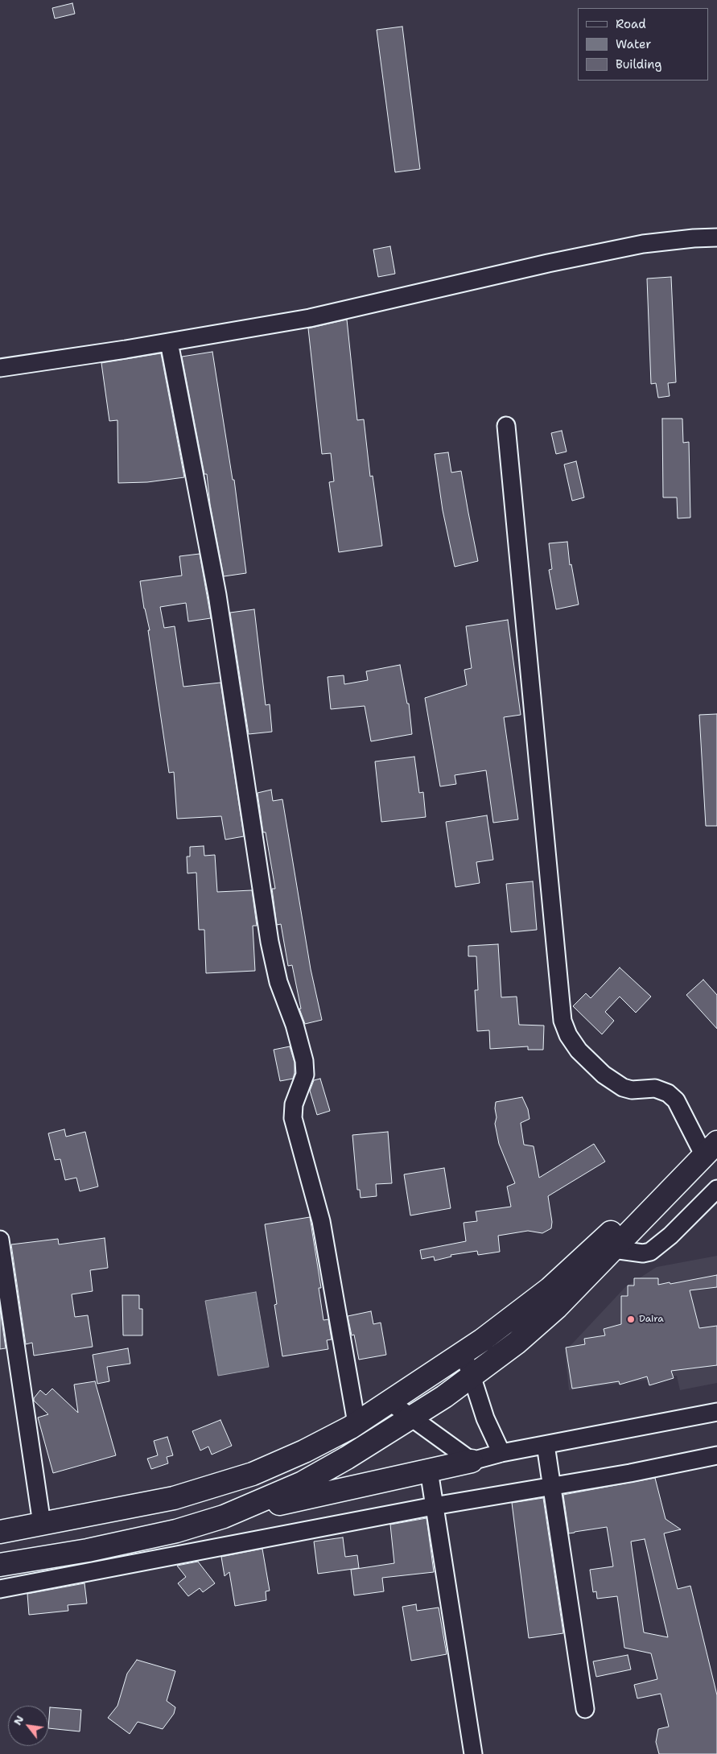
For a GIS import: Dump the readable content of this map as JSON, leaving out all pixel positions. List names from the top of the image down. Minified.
{"places":["Daira"],"legend":["Road","Water","Building"],"north":"top left"}
